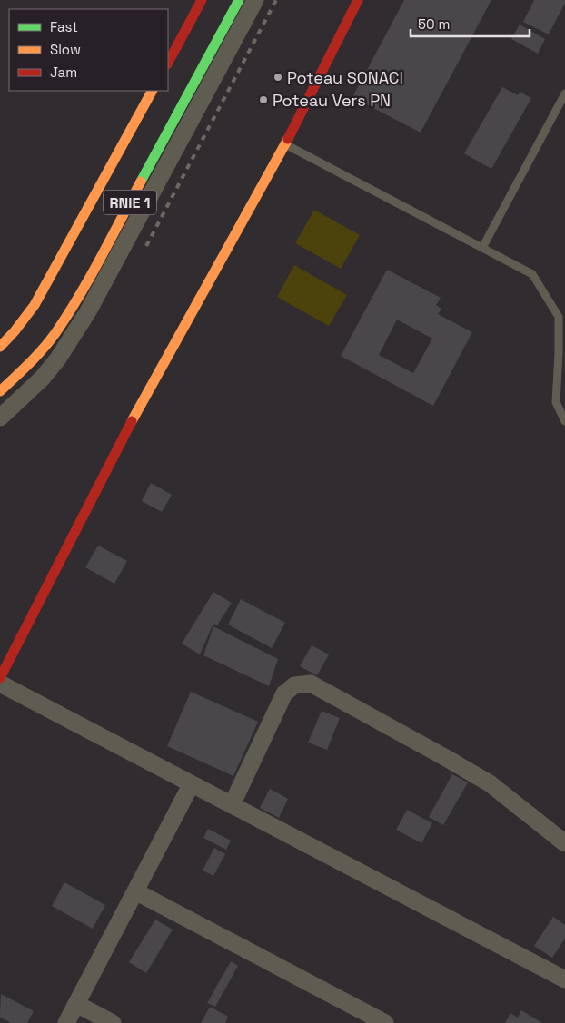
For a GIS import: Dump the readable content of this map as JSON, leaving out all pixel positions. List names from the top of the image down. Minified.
{"streets":{"main road":["RNIE 1"]},"places":["Poteau SONACI","Poteau Vers PN"],"legend":["Fast","Slow","Jam"],"scale_bar":"50 m"}
